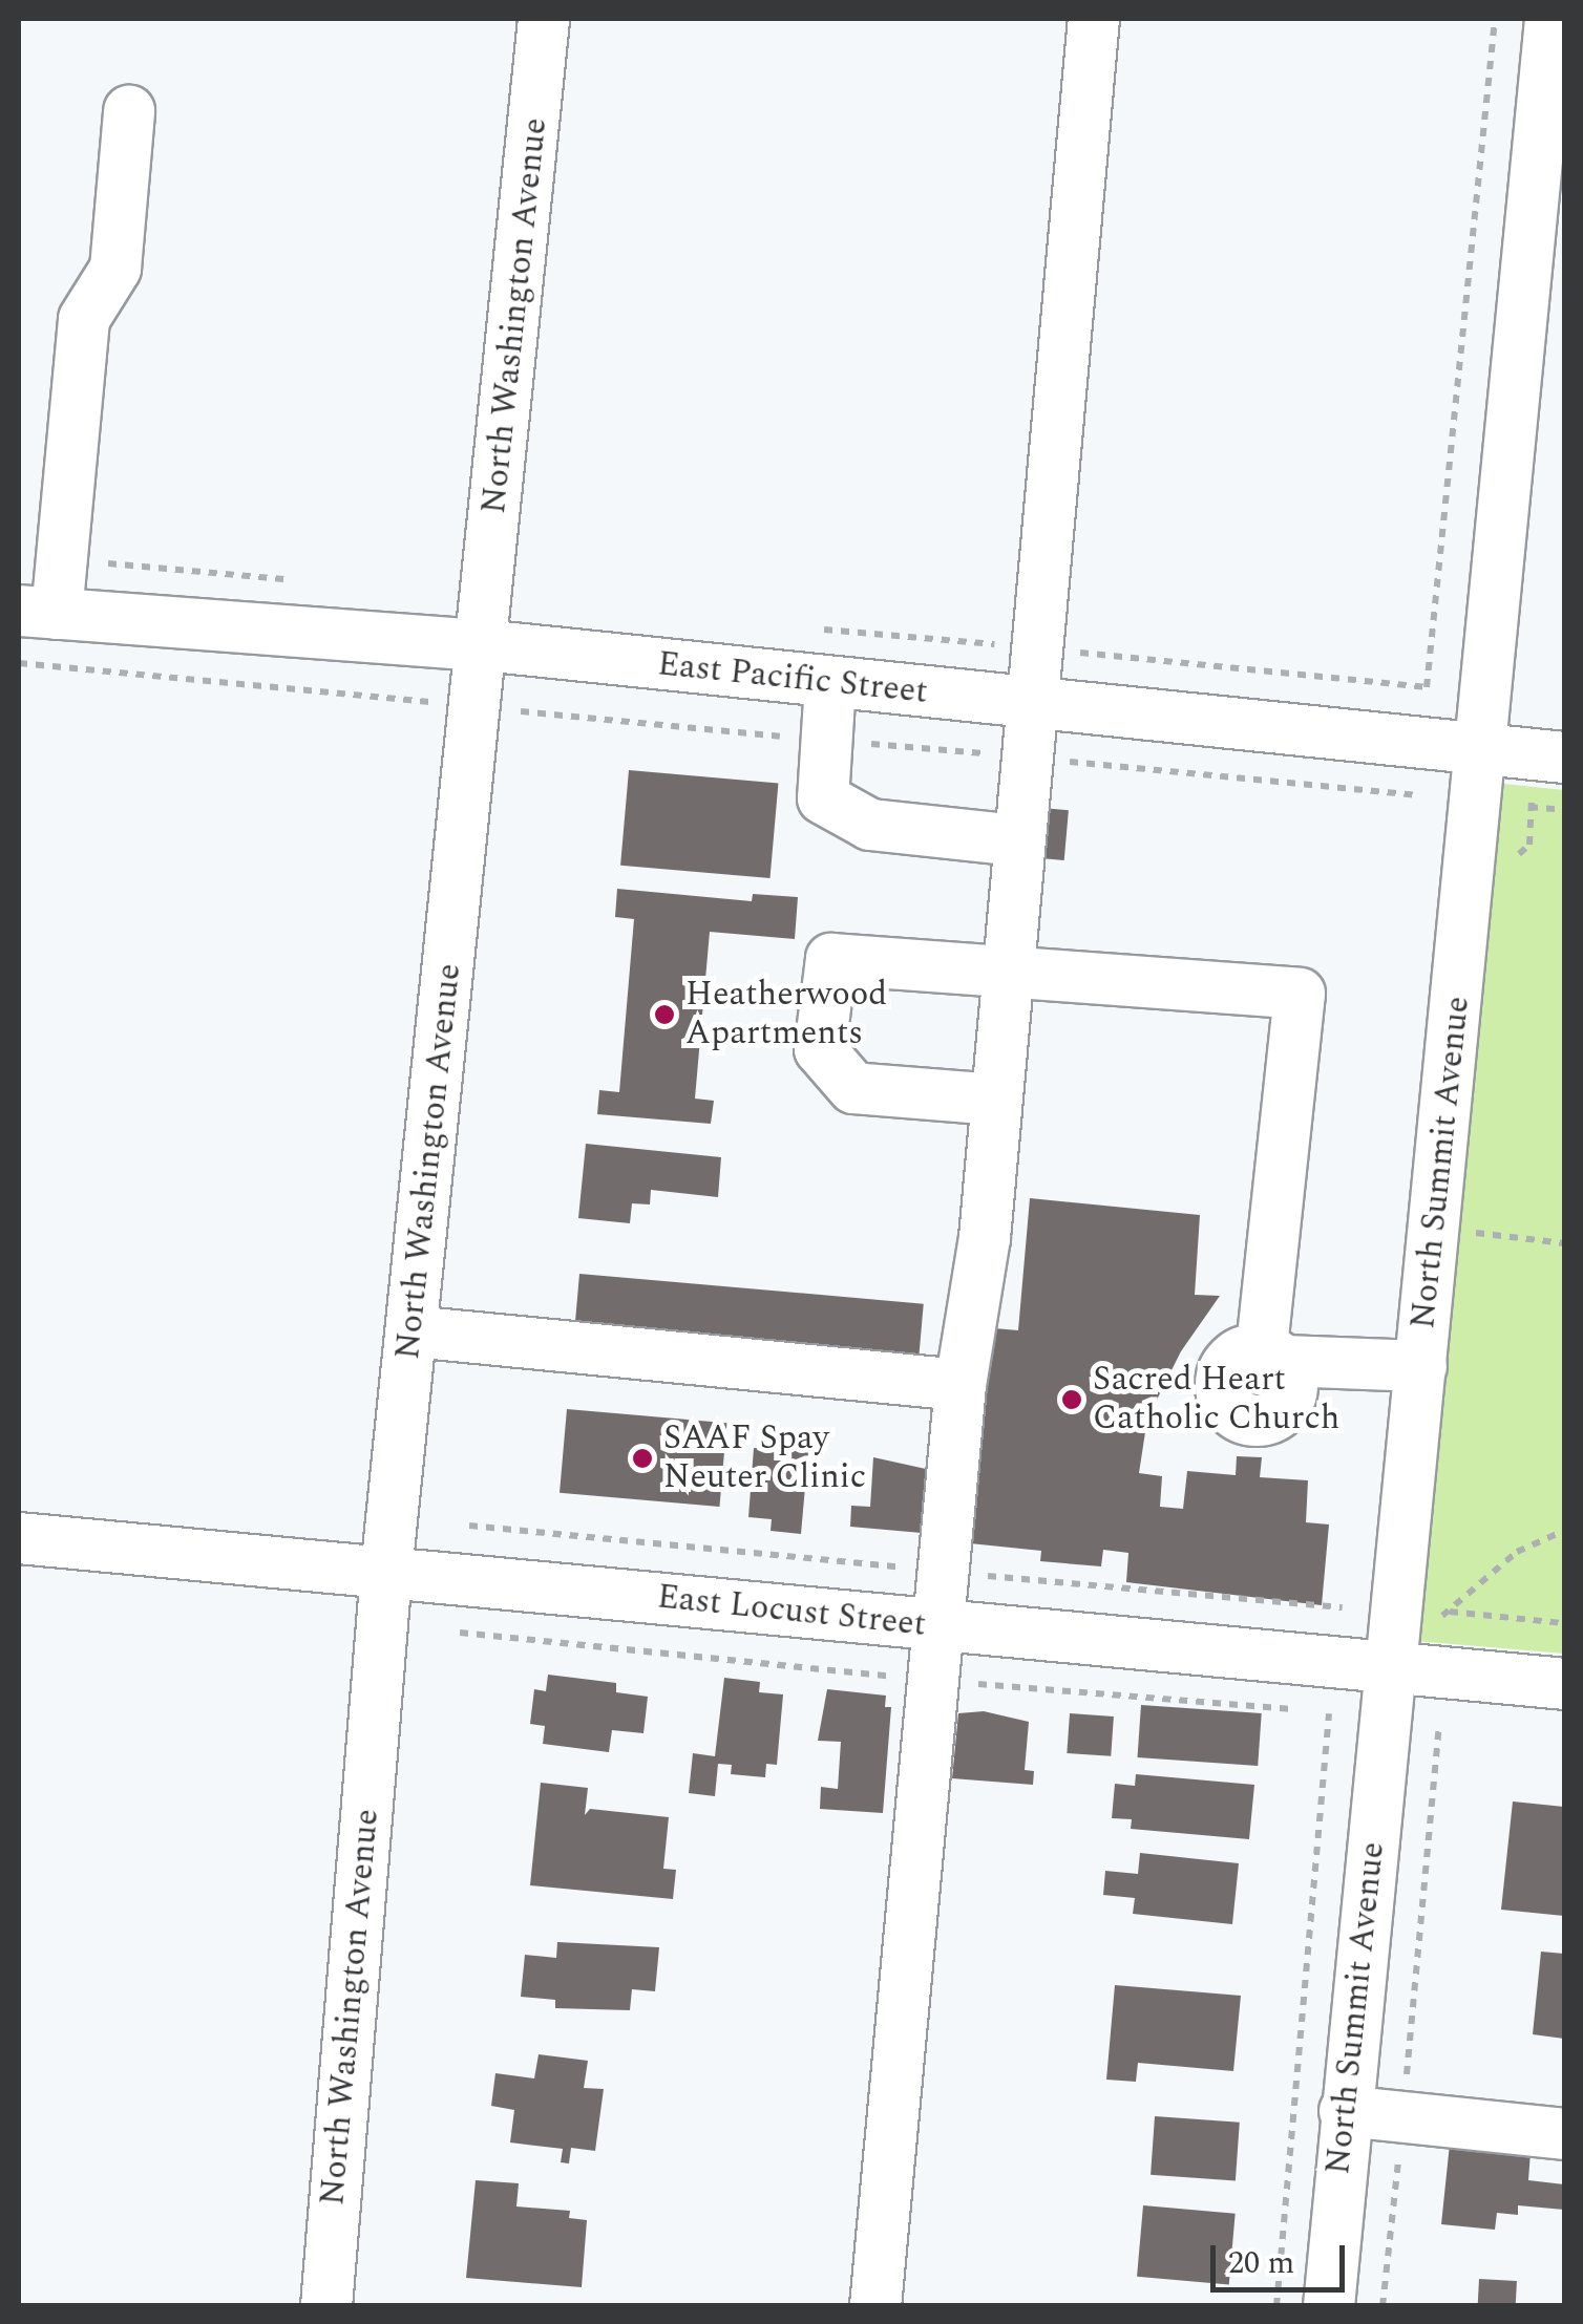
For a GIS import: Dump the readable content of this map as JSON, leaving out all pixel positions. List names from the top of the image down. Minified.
{"streets":{"street":["North Washington Avenue","East Pacific Street","North Summit Avenue","East Locust Street"]},"crossings":[["North Washington Avenue","East Pacific Street"],["North Washington Avenue","East Locust Street"],["East Pacific Street","North Summit Avenue"],["North Summit Avenue","East Locust Street"]],"places":["Heatherwood Apartments","Sacred Heart Catholic Church","SAAF Spay Neuter Clinic"],"scale_bar":"20 m"}
